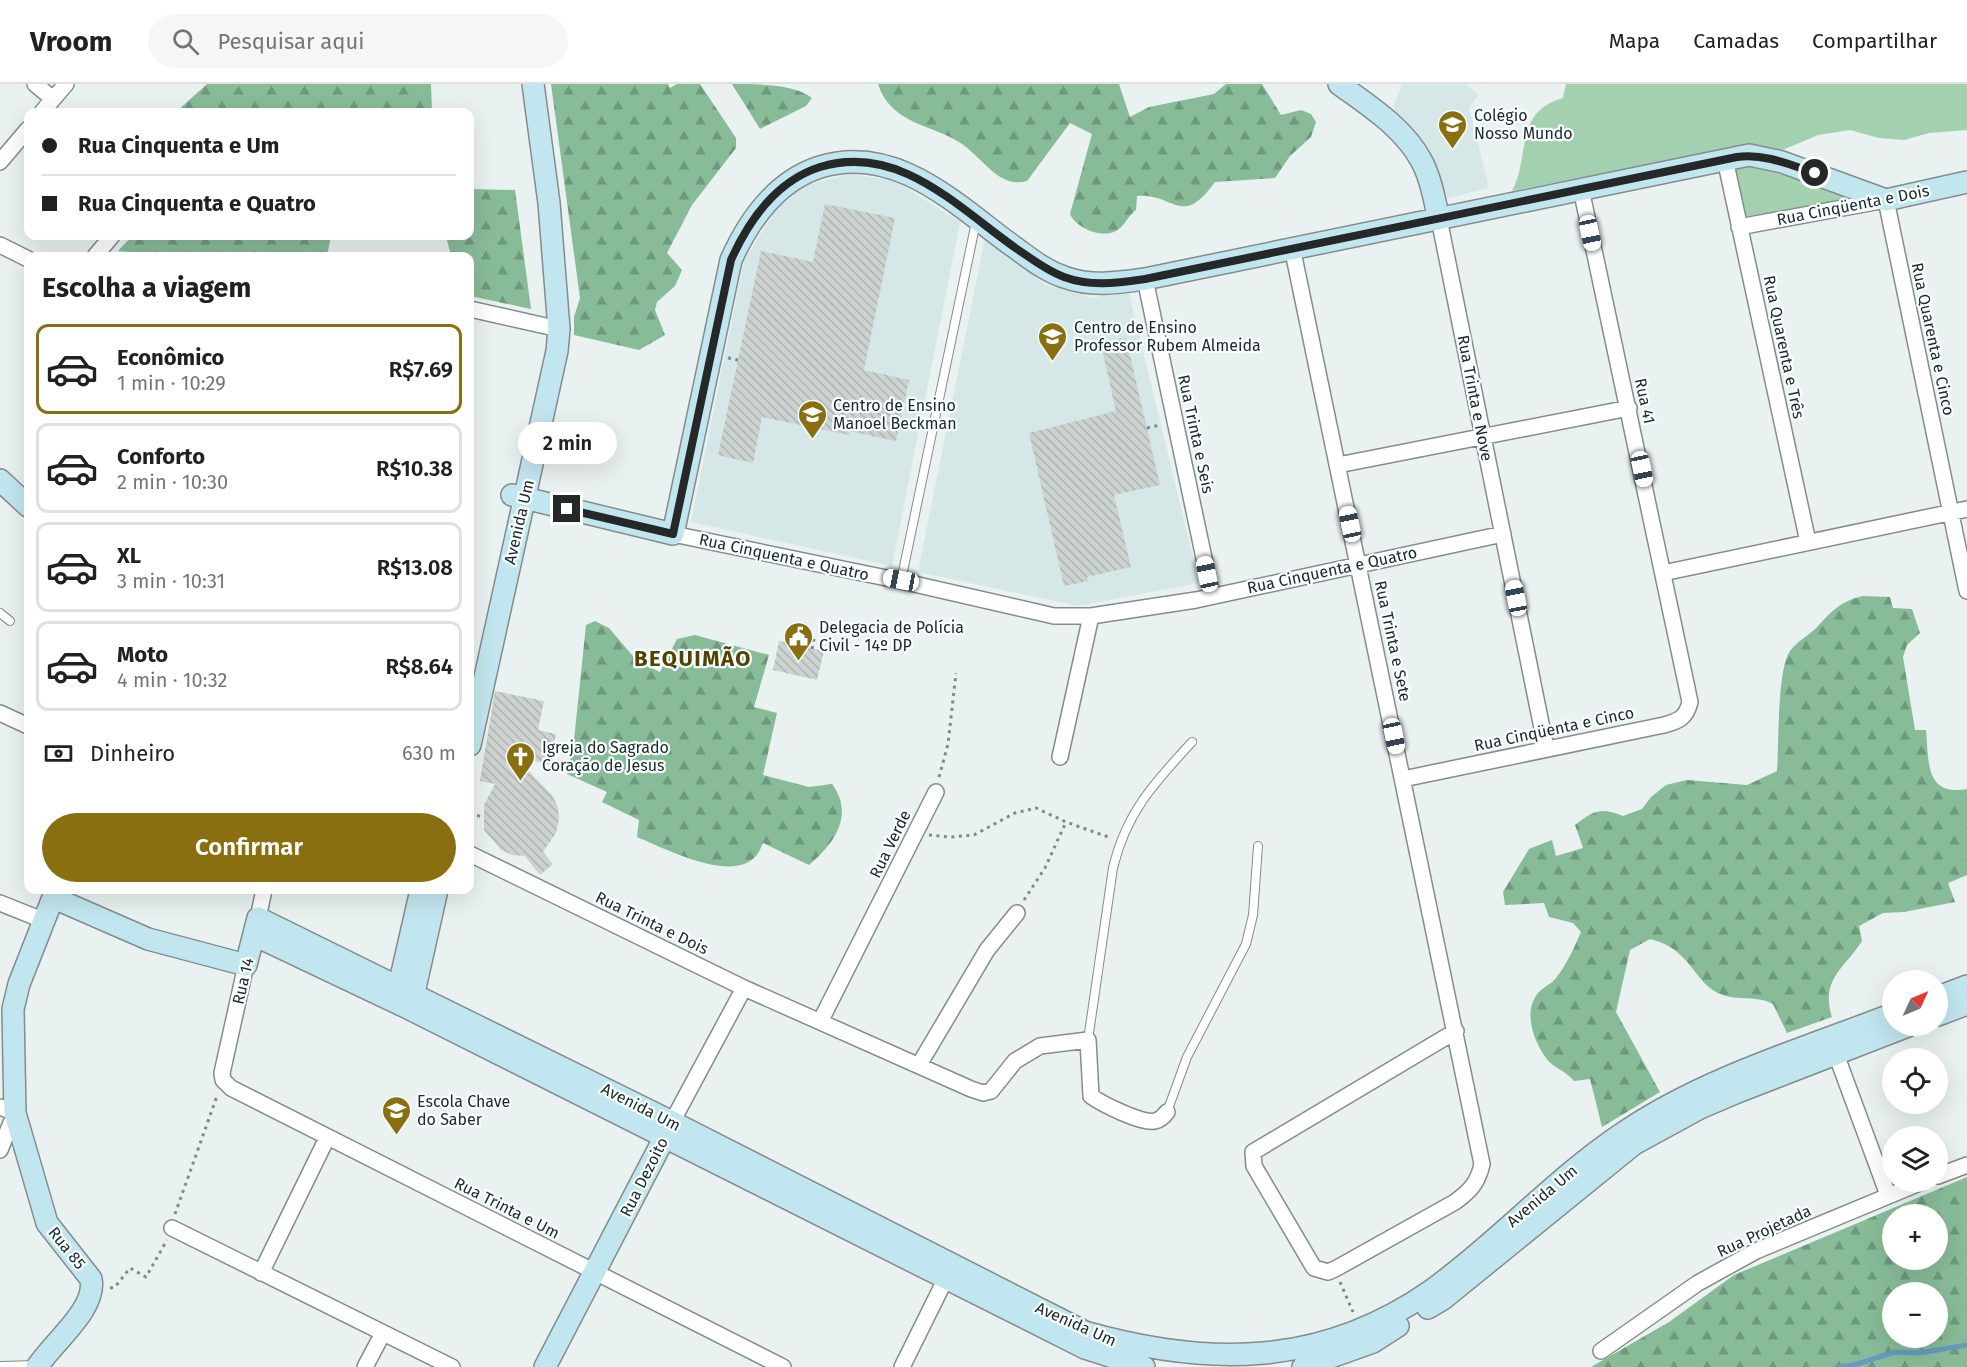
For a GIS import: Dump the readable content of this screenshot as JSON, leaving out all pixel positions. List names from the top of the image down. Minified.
{"streets":{"main road":["Rua Cinqüenta e Dois","Rua Trinta e Nove","Avenida Um","Rua Cinquenta e Quatro","Rua 14","Rua Dezoito","Rua 85"],"street":["Rua Quarenta e Cinco","Rua Quarenta e Três","Rua 41","Rua Trinta e Seis","Rua Trinta e Sete","Rua Cinqüenta e Cinco","Rua Verde","Rua Trinta e Dois","Rua Trinta e Um","Rua Projetada"]},"crossings":[["Rua Cinqüenta e Dois","Rua Quarenta e Cinco"],["Rua Cinqüenta e Dois","Rua Quarenta e Três"],["Rua Trinta e Nove","Rua Cinquenta e Quatro"],["Rua Trinta e Nove","Rua Cinqüenta e Cinco"],["Rua 41","Rua Cinqüenta e Cinco"],["Rua Trinta e Seis","Rua Cinquenta e Quatro"],["Avenida Um","Rua Cinquenta e Quatro"],["Avenida Um","Rua 14"],["Avenida Um","Rua Dezoito"],["Rua Cinquenta e Quatro","Rua Trinta e Sete"],["Rua Trinta e Sete","Rua Cinqüenta e Cinco"],["Rua Verde","Rua Trinta e Dois"],["Rua Trinta e Dois","Rua Dezoito"],["Rua 14","Rua Trinta e Um"],["Rua Dezoito","Rua Trinta e Um"]],"districts":["BEQUIMÃO"],"places":{"school or university":["Colégio Nosso Mundo","Centro de Ensino Professor Rubem Almeida","Centro de Ensino Manoel Beckman","Escola Chave do Saber"],"public building":["Delegacia de Polícia Civil - 14º DP"],"church":["Igreja do Sagrado Coração de Jesus"]},"north":"top right","page":{"header":"Vroom","search":"Pesquisar aqui","nav":["Mapa","Camadas","Compartilhar"],"banner":["Rua Cinquenta e Um","Rua Cinquenta e Quatro"],"heading":"Escolha a viagem","list":[{"name":"Econômico","note":"1 min · 10:29","value":"R$7.69"},{"name":"Conforto","note":"2 min · 10:30","value":"R$10.38"},{"name":"XL","note":"3 min · 10:31","value":"R$13.08"},{"name":"Moto","note":"4 min · 10:32","value":"R$8.64"}],"bubble":"2 min","pay":["Dinheiro","630 m"],"buttons":"Confirmar","map_buttons":["+","−"]}}
